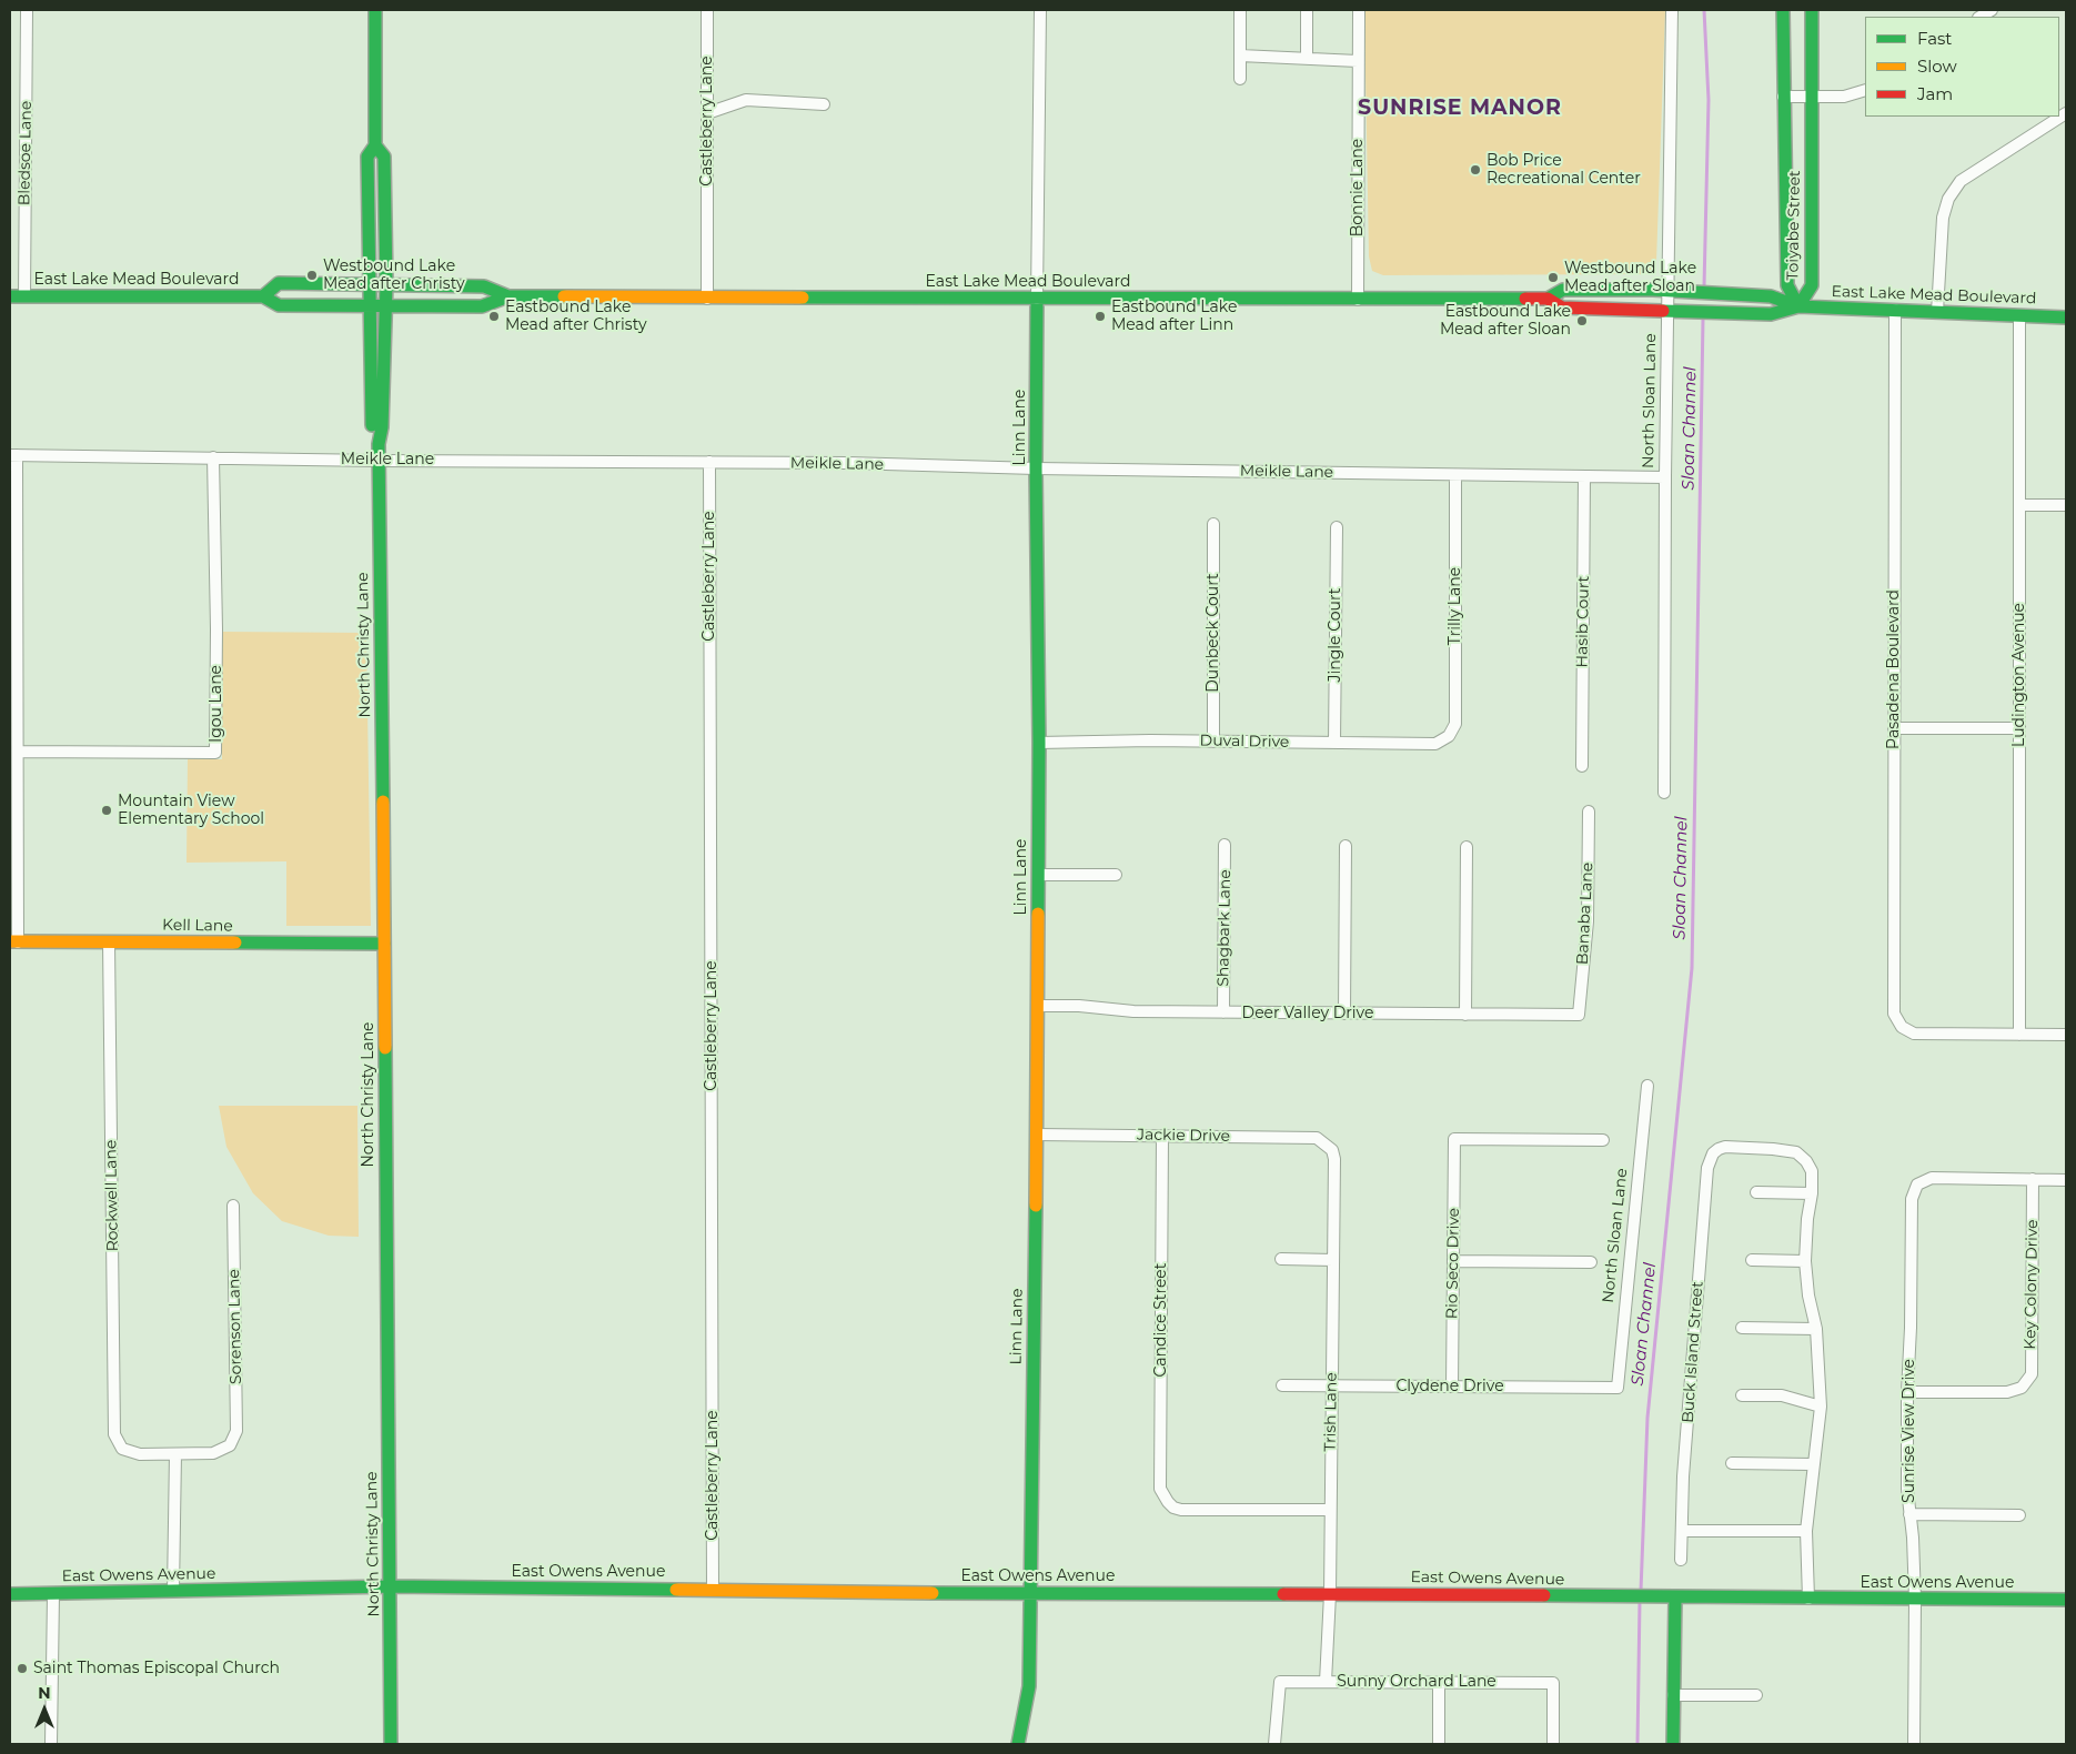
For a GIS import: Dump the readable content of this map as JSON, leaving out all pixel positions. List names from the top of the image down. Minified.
{"streets":{"main road":["Toiyabe Street","East Lake Mead Boulevard","Linn Lane","North Christy Lane","Kell Lane","East Owens Avenue"],"street":["Castleberry Lane","Bledsoe Lane","Bonnie Lane","North Sloan Lane","Meikle Lane","Trilly Lane","Hasib Court","Dunbeck Court","Jingle Court","Pasadena Boulevard","Ludington Avenue","Igou Lane","Duval Drive","Banaba Lane","Shagbark Lane","Deer Valley Drive","Jackie Drive","Rockwell Lane","Rio Seco Drive","Key Colony Drive","Candice Street","Sorenson Lane","Buck Island Street","Clydene Drive","Trish Lane","Sunrise View Drive","Sunny Orchard Lane"]},"crossings":[["Castleberry Lane","East Lake Mead Boulevard"],["Castleberry Lane","Meikle Lane"],["Castleberry Lane","East Owens Avenue"],["Bledsoe Lane","East Lake Mead Boulevard"],["Bonnie Lane","East Lake Mead Boulevard"],["Toiyabe Street","East Lake Mead Boulevard"],["East Lake Mead Boulevard","North Sloan Lane"],["East Lake Mead Boulevard","Linn Lane"],["East Lake Mead Boulevard","North Christy Lane"],["East Lake Mead Boulevard","Pasadena Boulevard"],["East Lake Mead Boulevard","Ludington Avenue"],["North Sloan Lane","Meikle Lane"],["North Sloan Lane","Clydene Drive"],["Linn Lane","Meikle Lane"],["Linn Lane","Duval Drive"],["Linn Lane","Deer Valley Drive"],["Linn Lane","Jackie Drive"],["Linn Lane","East Owens Avenue"],["Meikle Lane","Trilly Lane"],["Meikle Lane","Hasib Court"],["Meikle Lane","North Christy Lane"],["Meikle Lane","Igou Lane"],["Trilly Lane","Duval Drive"],["Dunbeck Court","Duval Drive"],["Jingle Court","Duval Drive"],["North Christy Lane","Kell Lane"],["North Christy Lane","East Owens Avenue"],["Pasadena Boulevard","Ludington Avenue"],["Banaba Lane","Deer Valley Drive"],["Kell Lane","Rockwell Lane"],["Shagbark Lane","Deer Valley Drive"],["Jackie Drive","Candice Street"],["Jackie Drive","Trish Lane"],["Rockwell Lane","Sorenson Lane"],["Rio Seco Drive","Clydene Drive"],["Key Colony Drive","Sunrise View Drive"],["Candice Street","Trish Lane"],["Clydene Drive","Trish Lane"],["Trish Lane","East Owens Avenue"],["Trish Lane","Sunny Orchard Lane"],["Sunrise View Drive","East Owens Avenue"]],"districts":["SUNRISE MANOR"],"water":["Sloan Channel"],"places":["Bob Price Recreational Center","Westbound Lake Mead after Christy","Westbound Lake Mead after Sloan","Eastbound Lake Mead after Christy","Eastbound Lake Mead after Linn","Eastbound Lake Mead after Sloan","Mountain View Elementary School","Saint Thomas Episcopal Church"],"legend":["Fast","Slow","Jam"],"north":"top"}
